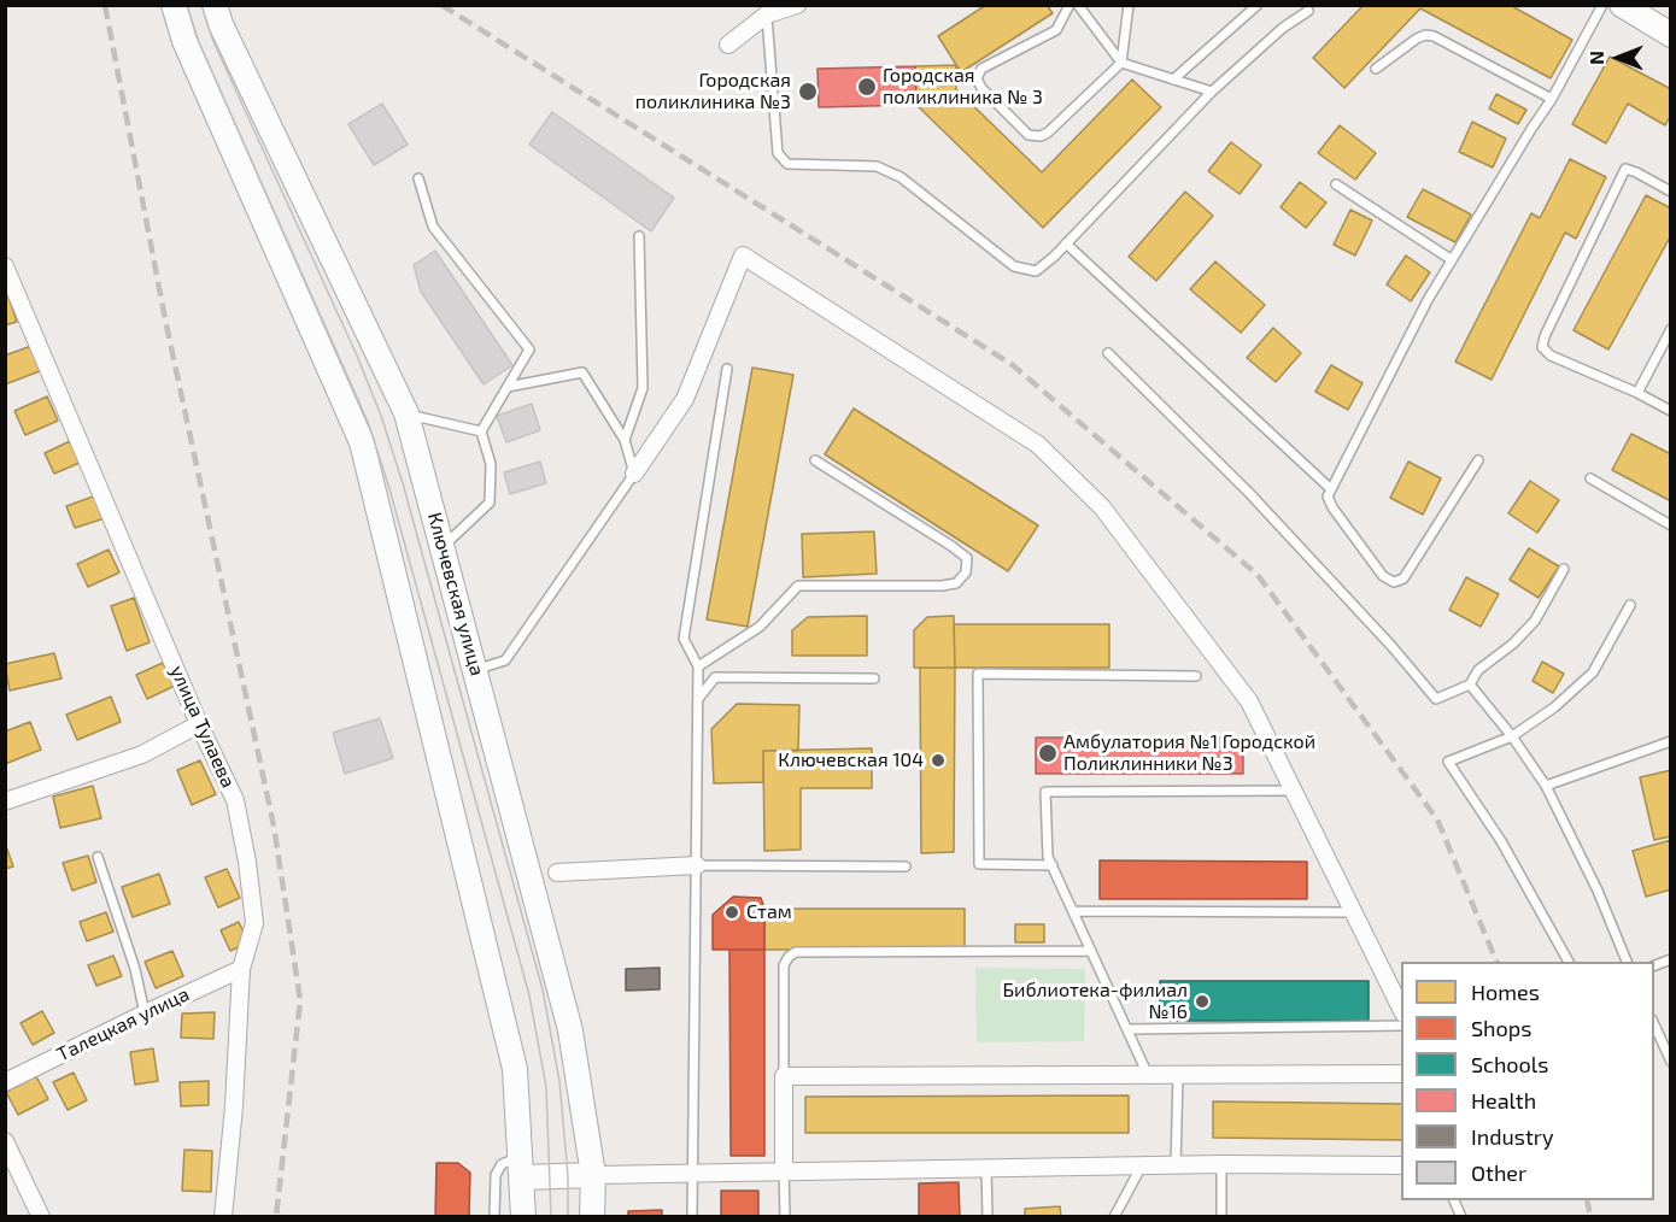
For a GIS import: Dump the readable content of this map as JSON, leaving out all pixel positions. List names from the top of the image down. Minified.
{"streets":{"main road":["Ключевская улица"],"street":["улица Тулаева","Талецкая улица"]},"crossings":[["улица Тулаева","Талецкая улица"]],"places":["Городская поликлиника № 3","Городская поликлиника №3","Амбулатория №1 Городской Поликлинники №3","Ключевская 104","Стам","Библиотека-филиал №16"],"legend":["Homes","Shops","Schools","Health","Industry","Other"],"north":"left"}
